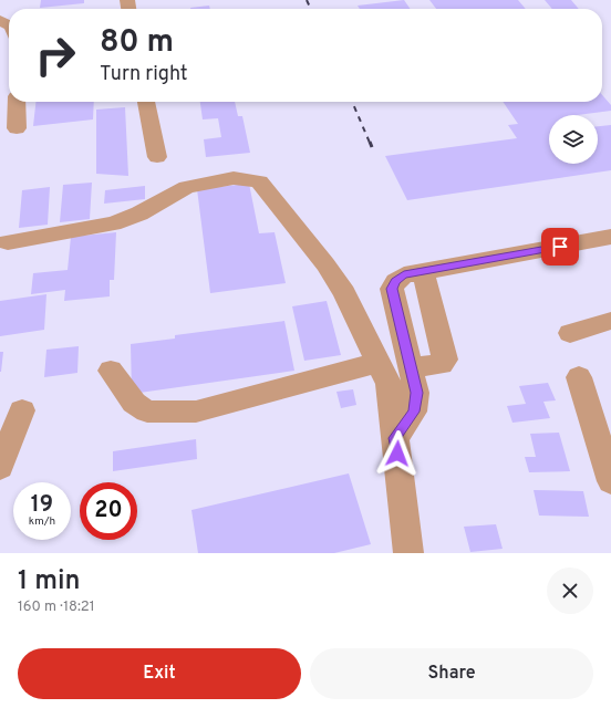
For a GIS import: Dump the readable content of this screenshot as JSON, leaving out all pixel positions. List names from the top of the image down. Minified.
{"page":{"turn":["80 m","Turn right"],"speed":"19 km/h","limit":"20","heading":["1 min","160 m · 18:21"],"buttons":["Exit","Share"]}}
